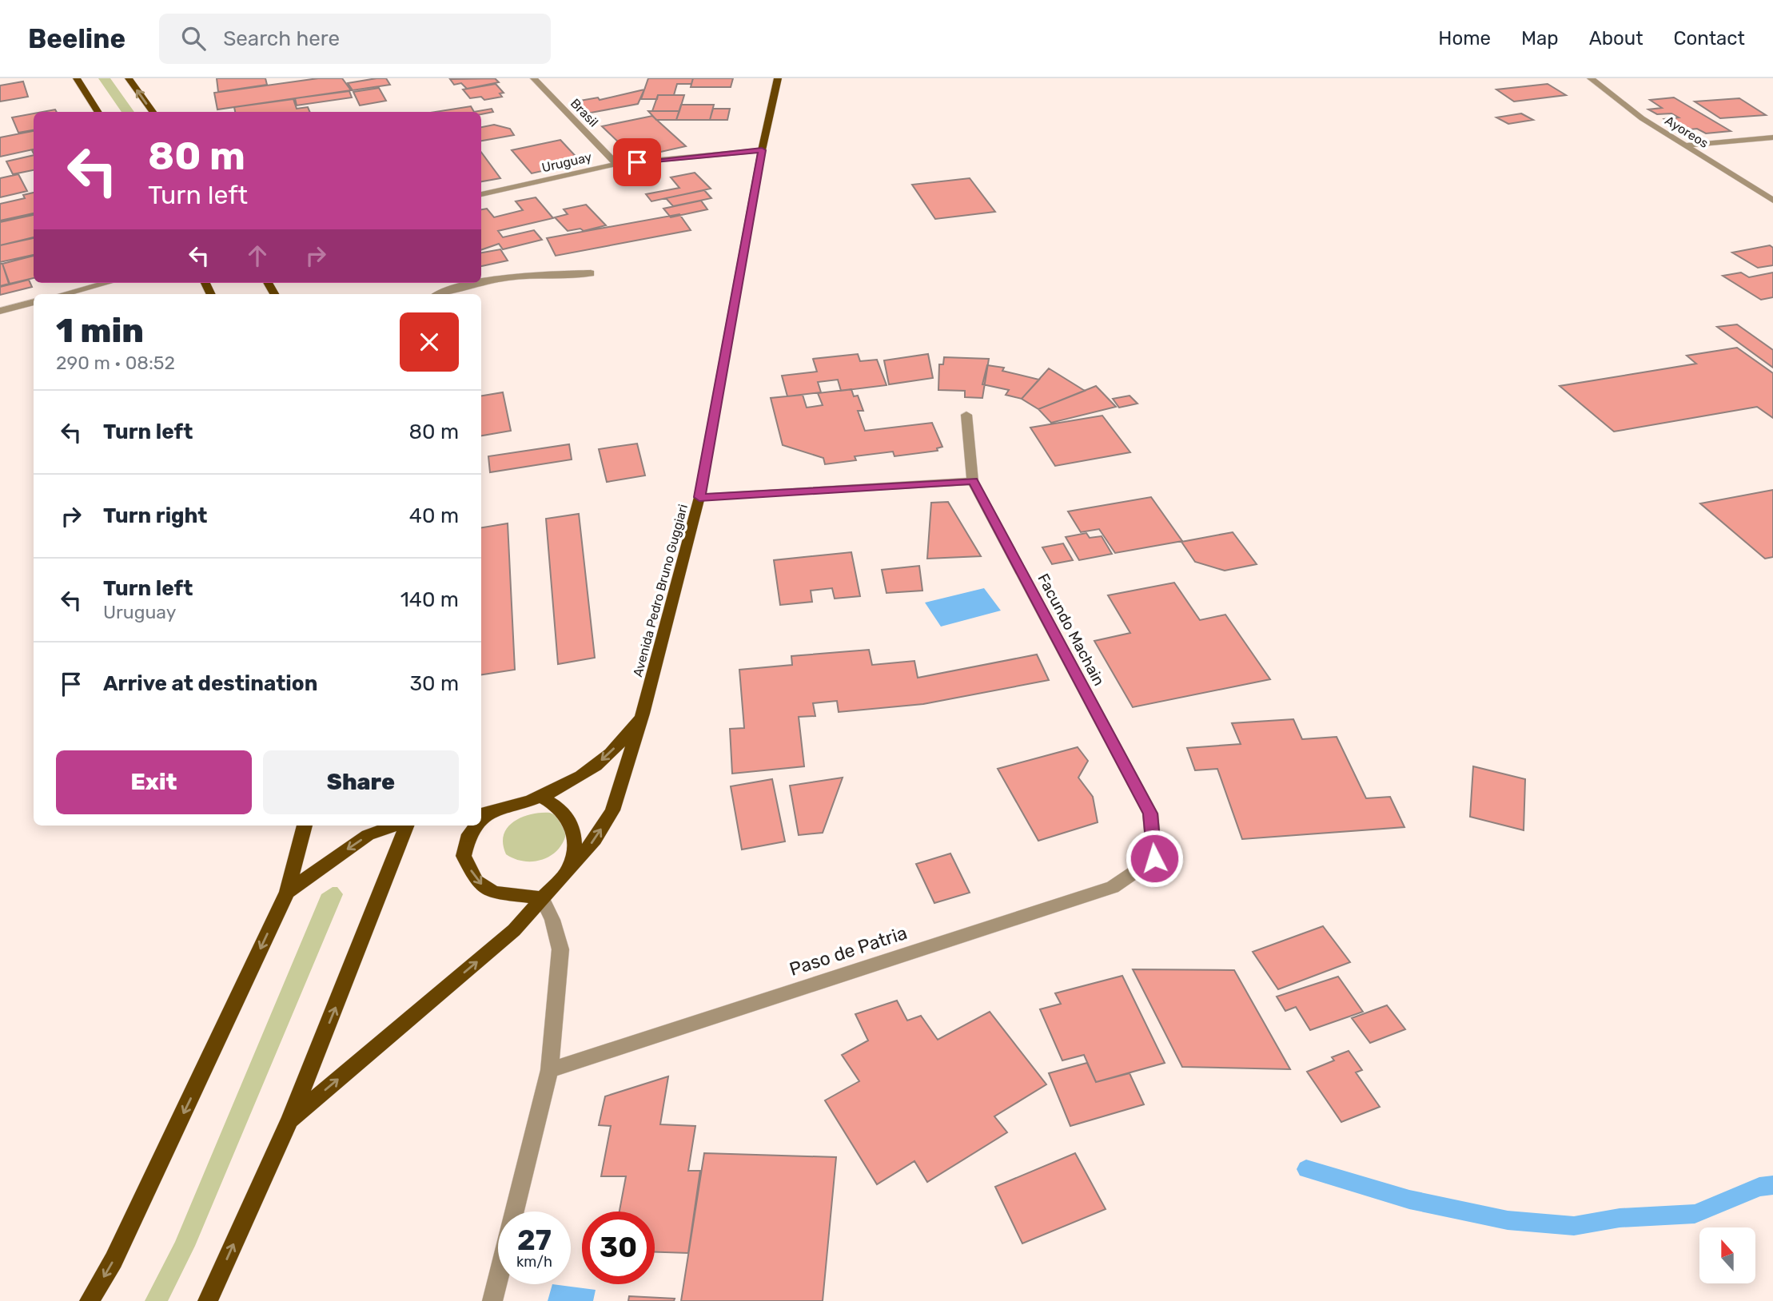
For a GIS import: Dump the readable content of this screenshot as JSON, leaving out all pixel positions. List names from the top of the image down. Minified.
{"streets":{"main road":["Avenida Pedro Bruno Guggiari"],"street":["Brasil","Ayoreos","Uruguay","Facundo Machain","Paso de Patria"]},"crossings":[["Brasil","Uruguay"],["Uruguay","Avenida Pedro Bruno Guggiari"],["Facundo Machain","Paso de Patria"]],"north":"top","page":{"header":"Beeline","search":"Search here","nav":["Home","Map","About","Contact"],"turn":["80 m","Turn left"],"heading":["1 min","290 m · 08:52"],"list":[{"name":"Turn left","value":"80 m"},{"name":"Turn right","value":"40 m"},{"name":"Turn left","note":"Uruguay","value":"140 m"},{"name":"Arrive at destination","value":"30 m"}],"buttons":["Exit","Share"],"speed":"27 km/h","limit":"30"}}
